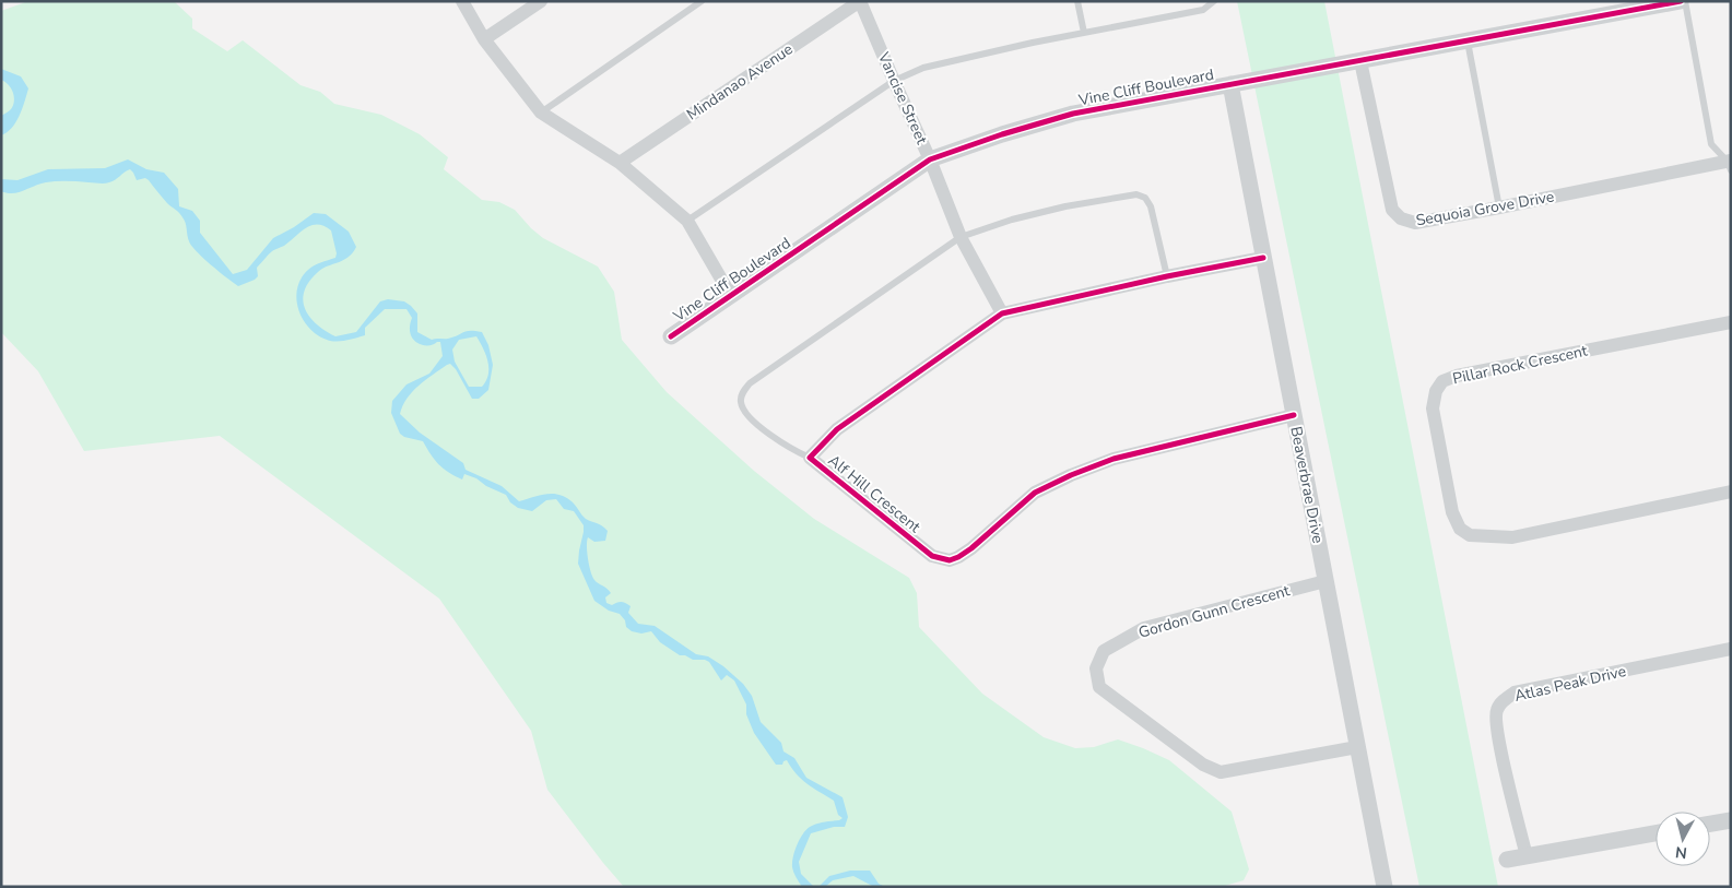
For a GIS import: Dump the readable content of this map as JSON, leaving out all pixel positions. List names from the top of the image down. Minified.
{"streets":{"street":["Mindanao Avenue","Vine Cliff Boulevard","Vancise Street","Sequoia Grove Drive","Pillar Rock Crescent","Beaverbrae Drive","Alf Hill Crescent","Gordon Gunn Crescent","Atlas Peak Drive"]},"crossings":[["Mindanao Avenue","Vancise Street"],["Vine Cliff Boulevard","Vancise Street"],["Vine Cliff Boulevard","Sequoia Grove Drive"],["Vine Cliff Boulevard","Beaverbrae Drive"],["Vancise Street","Alf Hill Crescent"],["Beaverbrae Drive","Alf Hill Crescent"],["Beaverbrae Drive","Gordon Gunn Crescent"]],"north":"bottom"}
